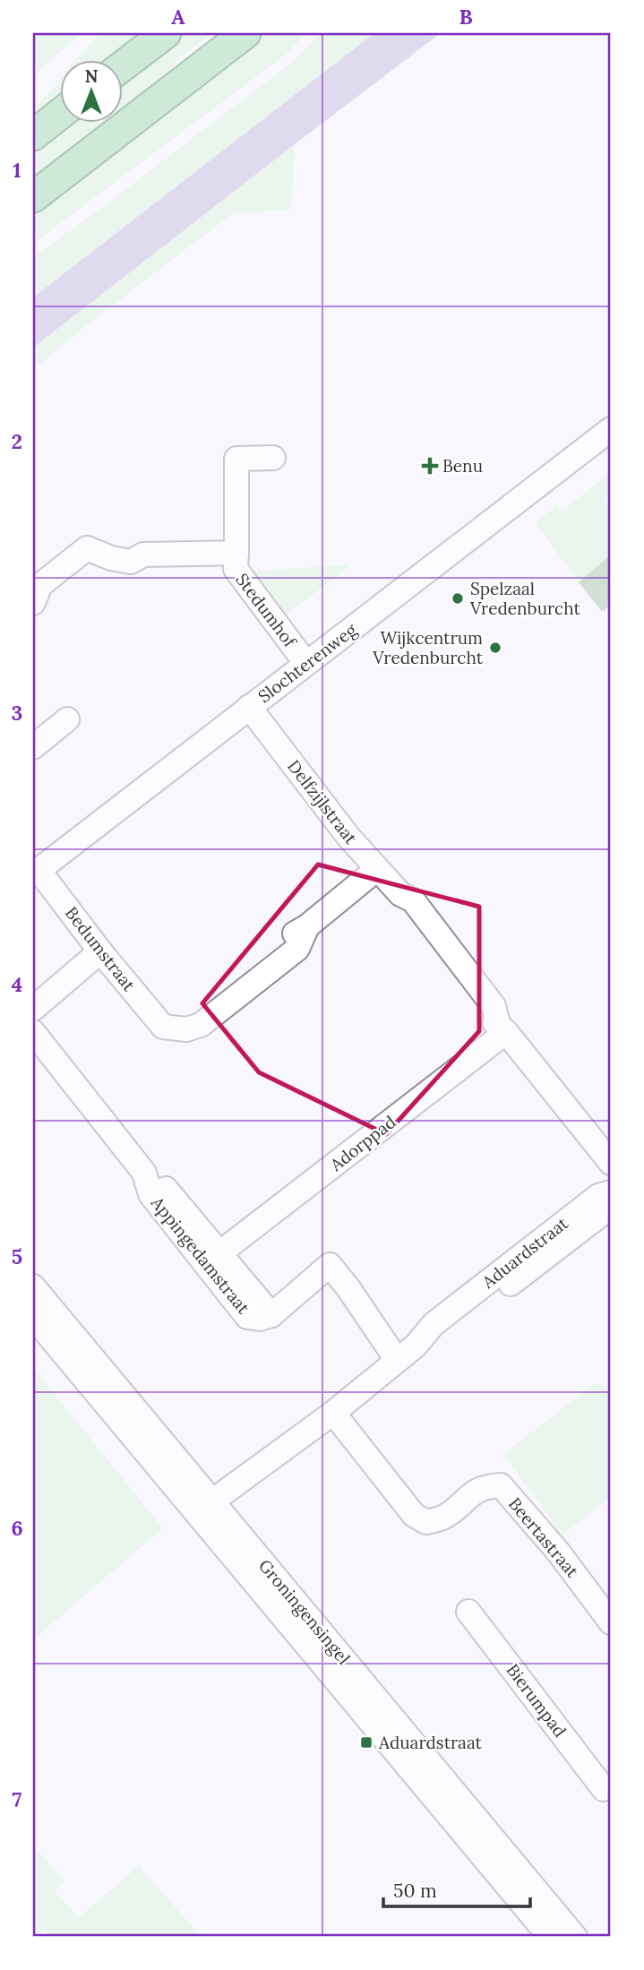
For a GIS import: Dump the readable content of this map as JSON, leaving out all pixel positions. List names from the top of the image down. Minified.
{"streets":{"street":["Stedumhof","Slochterenweg","Delfzijlstraat","Bedumstraat","Adorppad","Aduardstraat","Appingedamstraat","Beertastraat","Groningensingel","Bierumpad"]},"crossings":[["Stedumhof","Slochterenweg"],["Slochterenweg","Delfzijlstraat"],["Slochterenweg","Bedumstraat"],["Delfzijlstraat","Bedumstraat"],["Delfzijlstraat","Adorppad"],["Adorppad","Appingedamstraat"],["Aduardstraat","Appingedamstraat"],["Aduardstraat","Beertastraat"],["Aduardstraat","Groningensingel"]],"places":{"health":["Benu"],"other":["Spelzaal Vredenburcht","Wijkcentrum Vredenburcht"],"transit":["Aduardstraat"]},"scale_bar":"50 m","north":"top","grid":{"columns":["A","B"],"rows":["1","2","3","4","5","6","7"]}}
